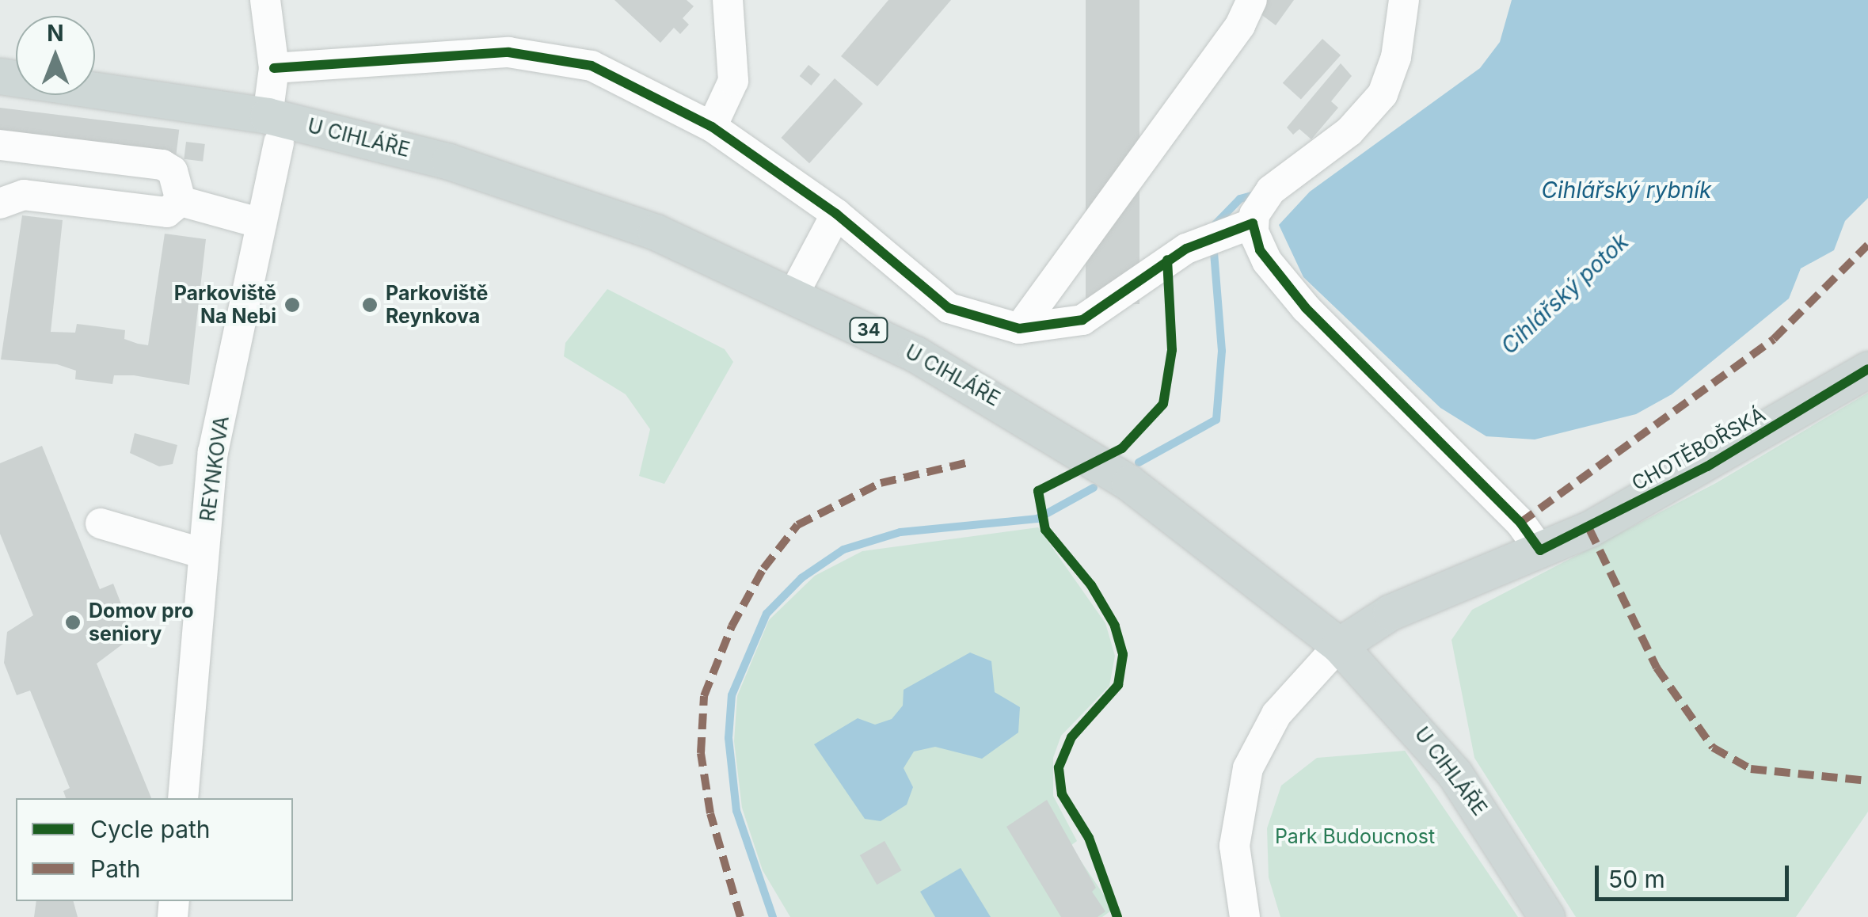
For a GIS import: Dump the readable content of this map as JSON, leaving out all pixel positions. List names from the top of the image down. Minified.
{"streets":{"main road":["U CIHLÁŘE","34","CHOTĚBOŘSKÁ"],"street":["REYNKOVA"]},"crossings":[["U CIHLÁŘE","CHOTĚBOŘSKÁ"],["U CIHLÁŘE","REYNKOVA"]],"water":["Cihlářský rybník","Cihlářský potok"],"parks":["Park Budoucnost"],"places":["Parkoviště Na Nebi","Parkoviště Reynkova","Domov pro seniory"],"legend":["Cycle path","Path"],"scale_bar":"50 m","north":"top"}
